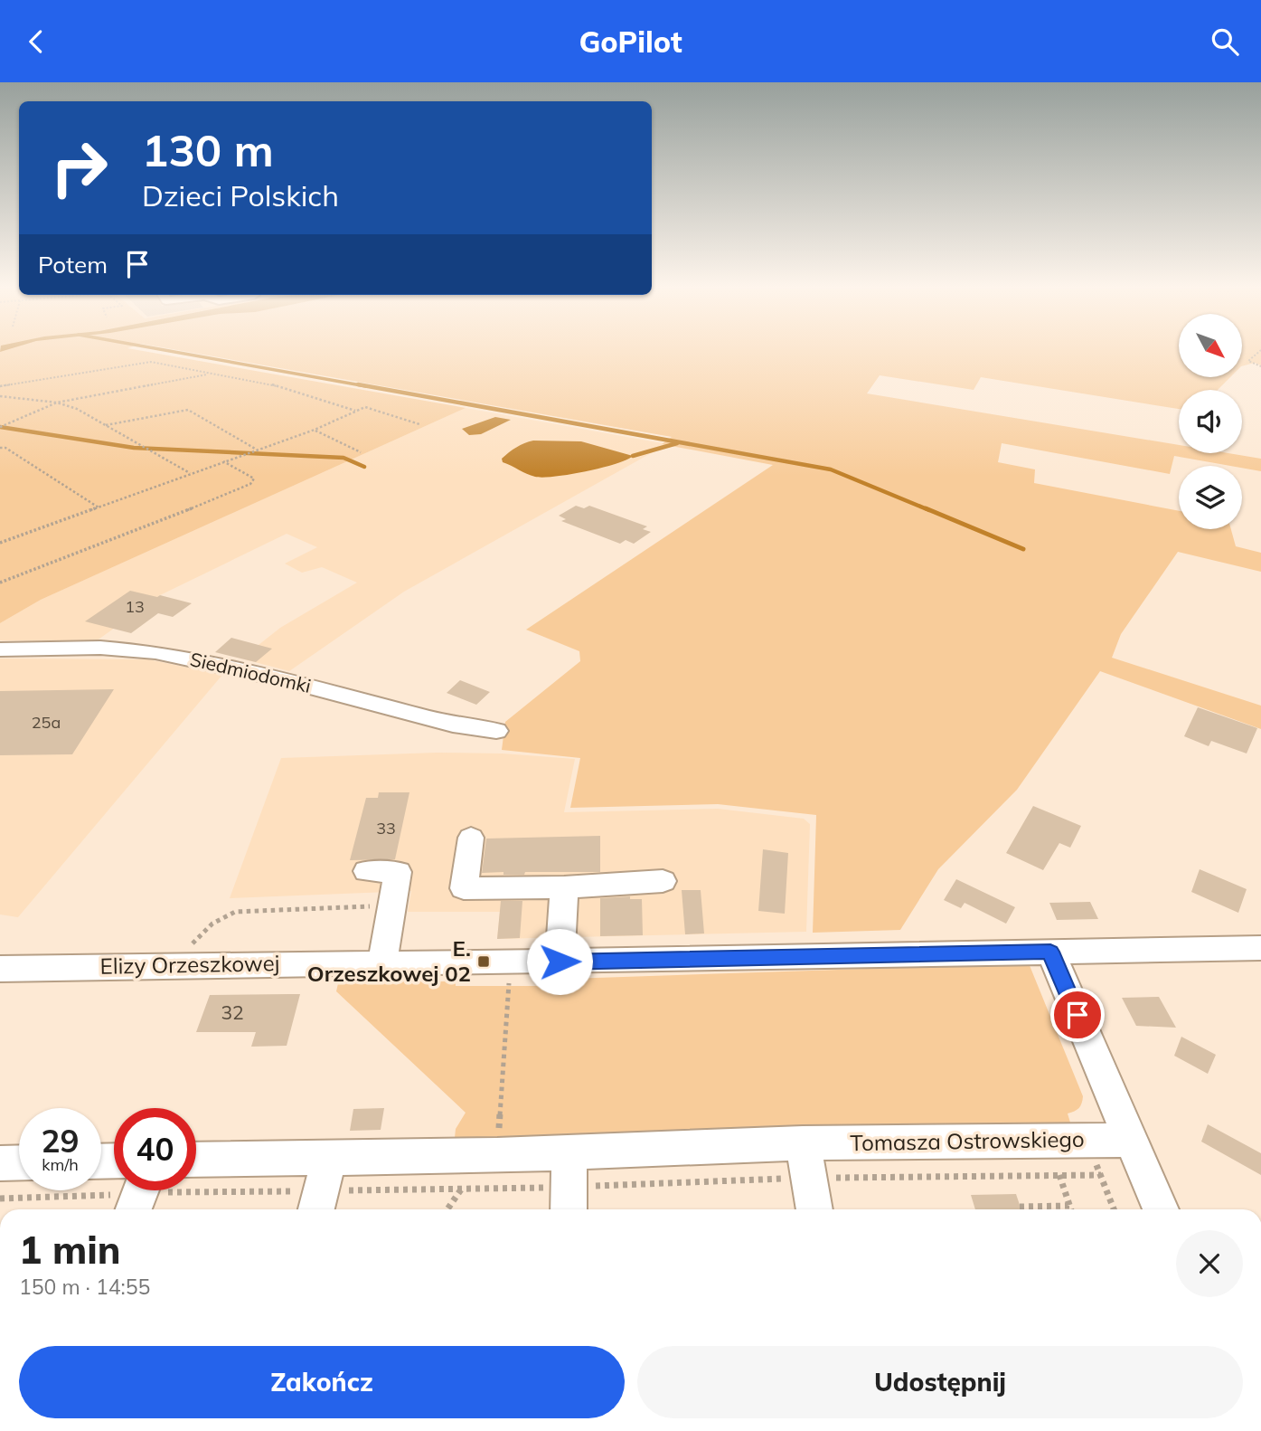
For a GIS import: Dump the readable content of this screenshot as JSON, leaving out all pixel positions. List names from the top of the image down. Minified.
{"streets":{"street":["Siedmiodomki","Elizy Orzeszkowej","Tomasza Ostrowskiego"]},"places":{"transit":["E. Orzeszkowej 02"]},"house_numbers":["13","25a","33","32"],"north":"bottom right","page":{"header":"GoPilot","turn":["130 m","Dzieci Polskich"],"then":"Potem","speed":"29 km/h","limit":"40","heading":["1 min","150 m · 14:55"],"buttons":["Zakończ","Udostępnij"]}}
